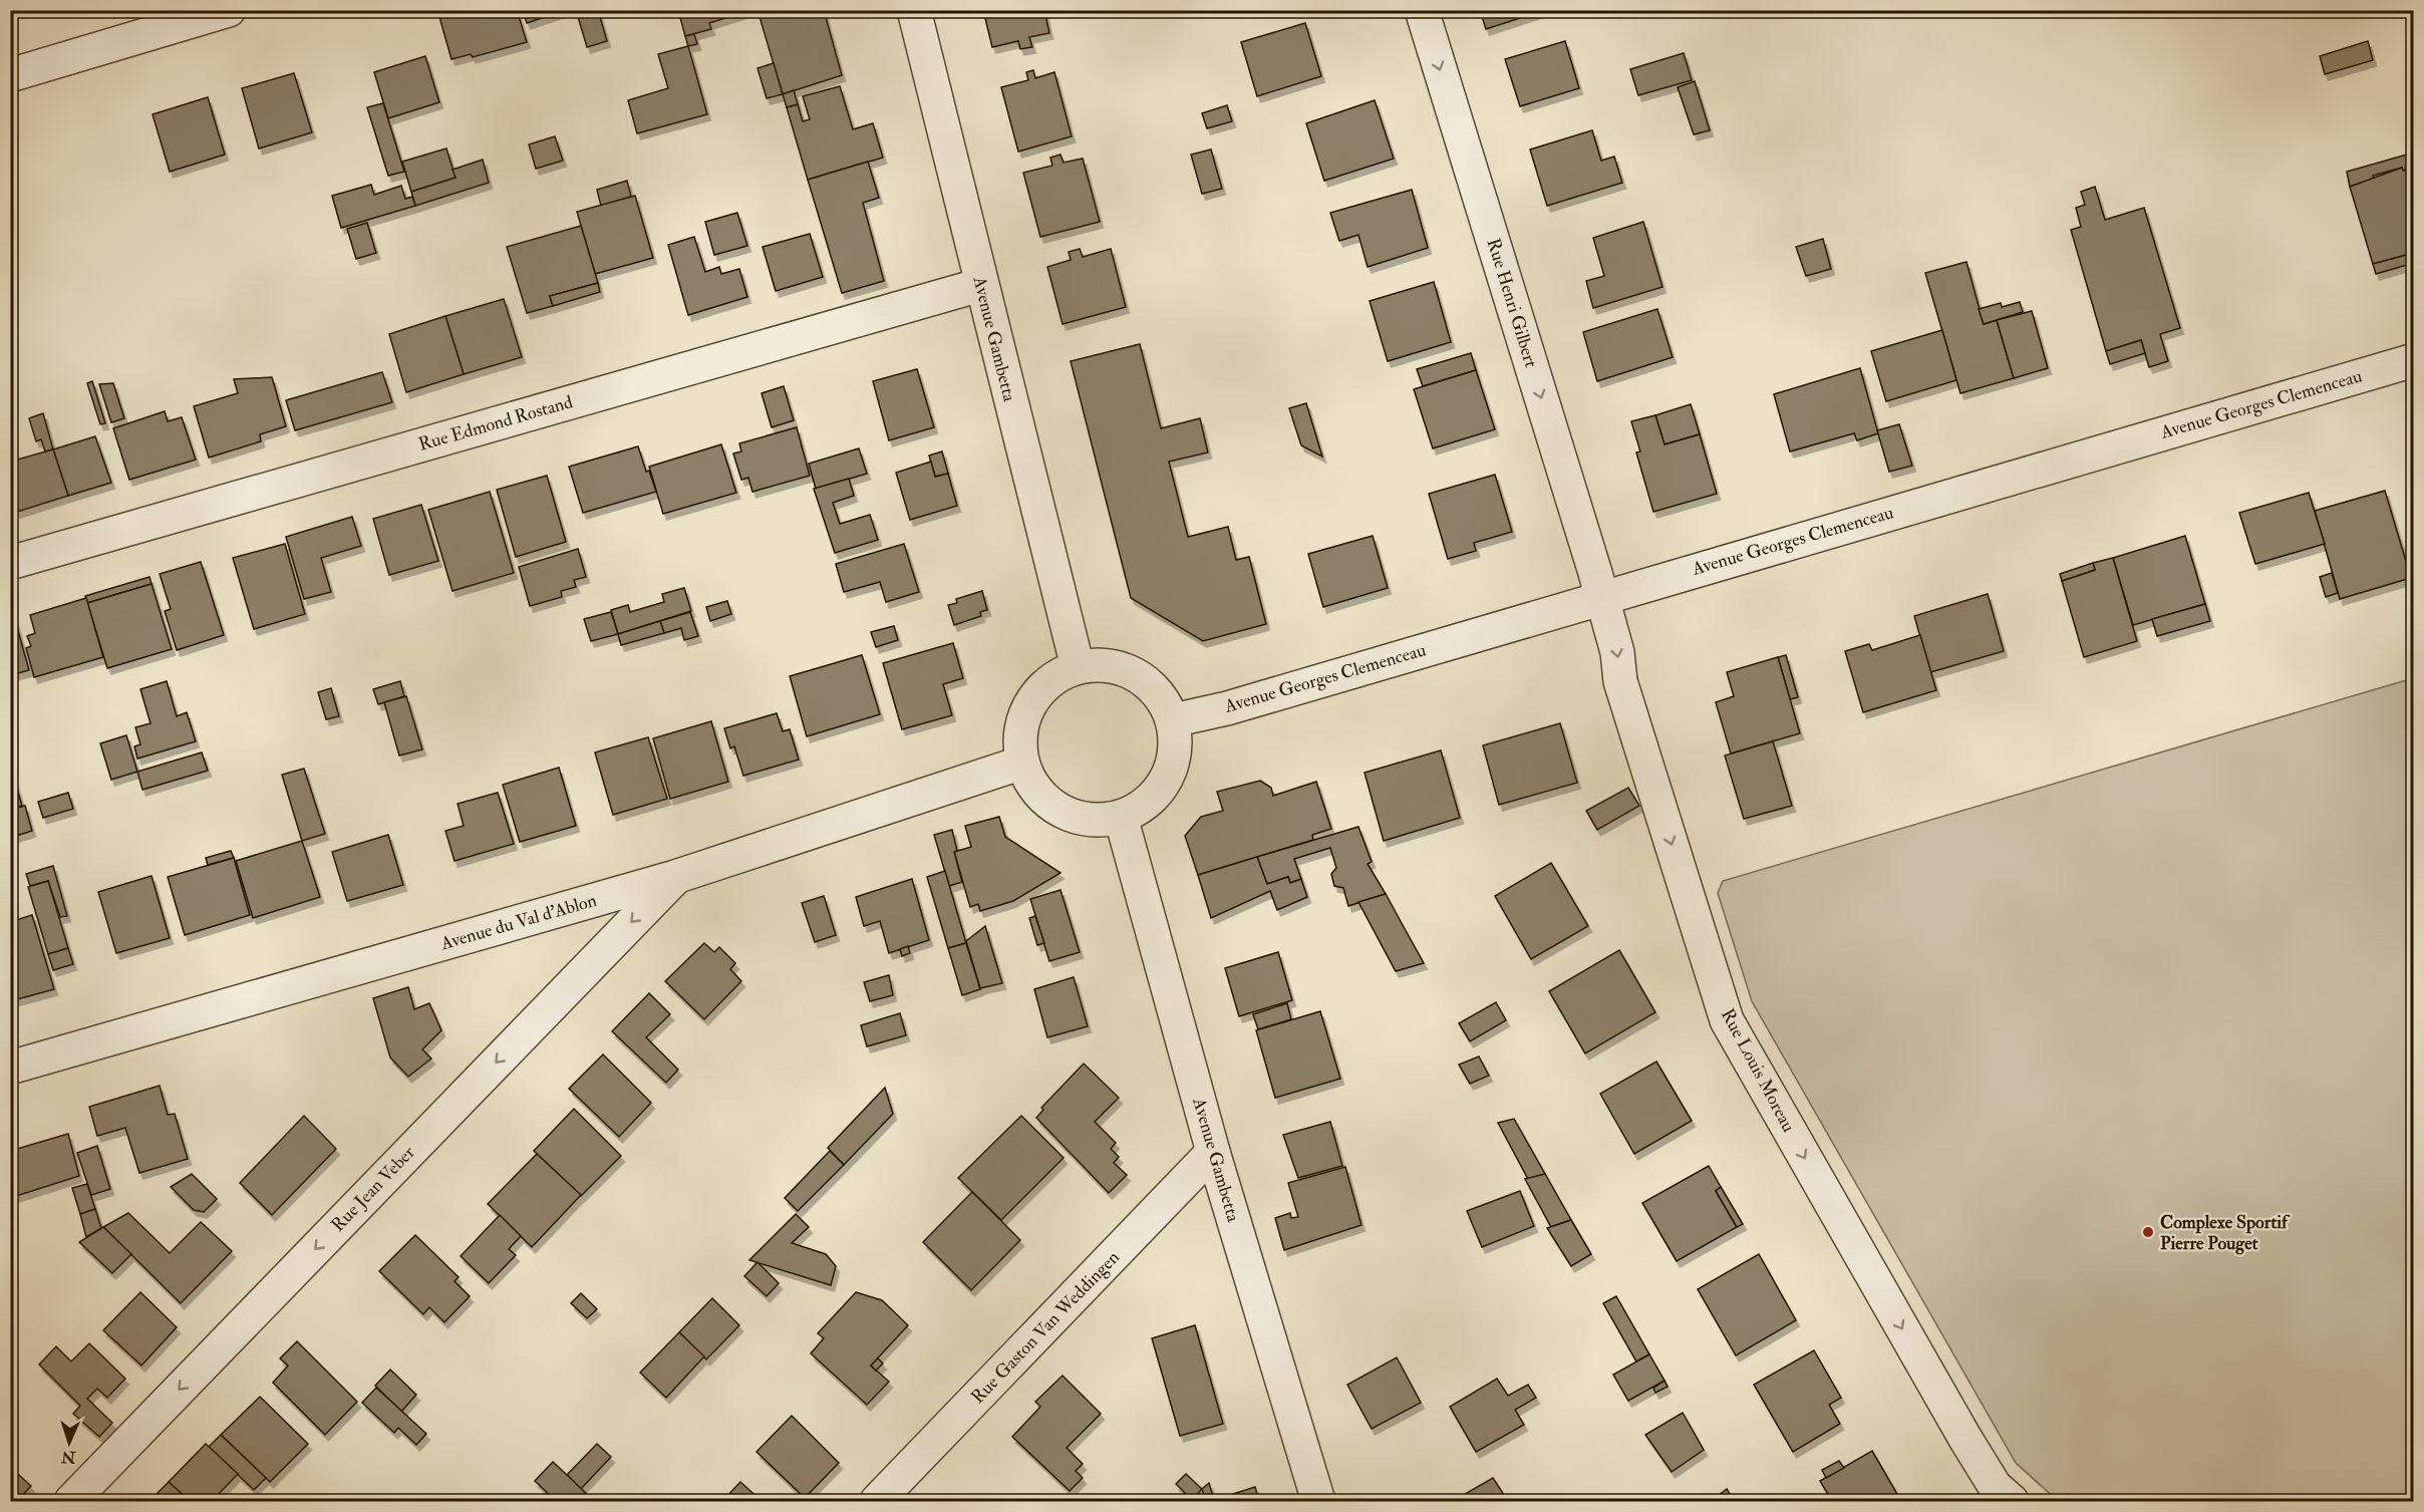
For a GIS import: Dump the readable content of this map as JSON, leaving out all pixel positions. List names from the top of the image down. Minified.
{"streets":{"street":["Rue Henri Gilbert","Avenue Gambetta","Avenue Georges Clemenceau","Rue Edmond Rostand","Avenue du Val d'Ablon","Rue Louis Moreau","Rue Jean Veber","Rue Gaston Van Weddingen"]},"crossings":[["Rue Henri Gilbert","Avenue Georges Clemenceau"],["Rue Henri Gilbert","Rue Louis Moreau"],["Avenue Gambetta","Avenue Georges Clemenceau"],["Avenue Gambetta","Rue Edmond Rostand"],["Avenue Gambetta","Avenue du Val d'Ablon"],["Avenue Gambetta","Rue Gaston Van Weddingen"],["Avenue Georges Clemenceau","Avenue du Val d'Ablon"],["Avenue Georges Clemenceau","Rue Louis Moreau"],["Avenue du Val d'Ablon","Rue Jean Veber"]],"one_way":["Rue Henri Gilbert","Rue Louis Moreau","Rue Jean Veber"],"places":["Complexe Sportif Pierre Pouget"],"north":"bottom"}
